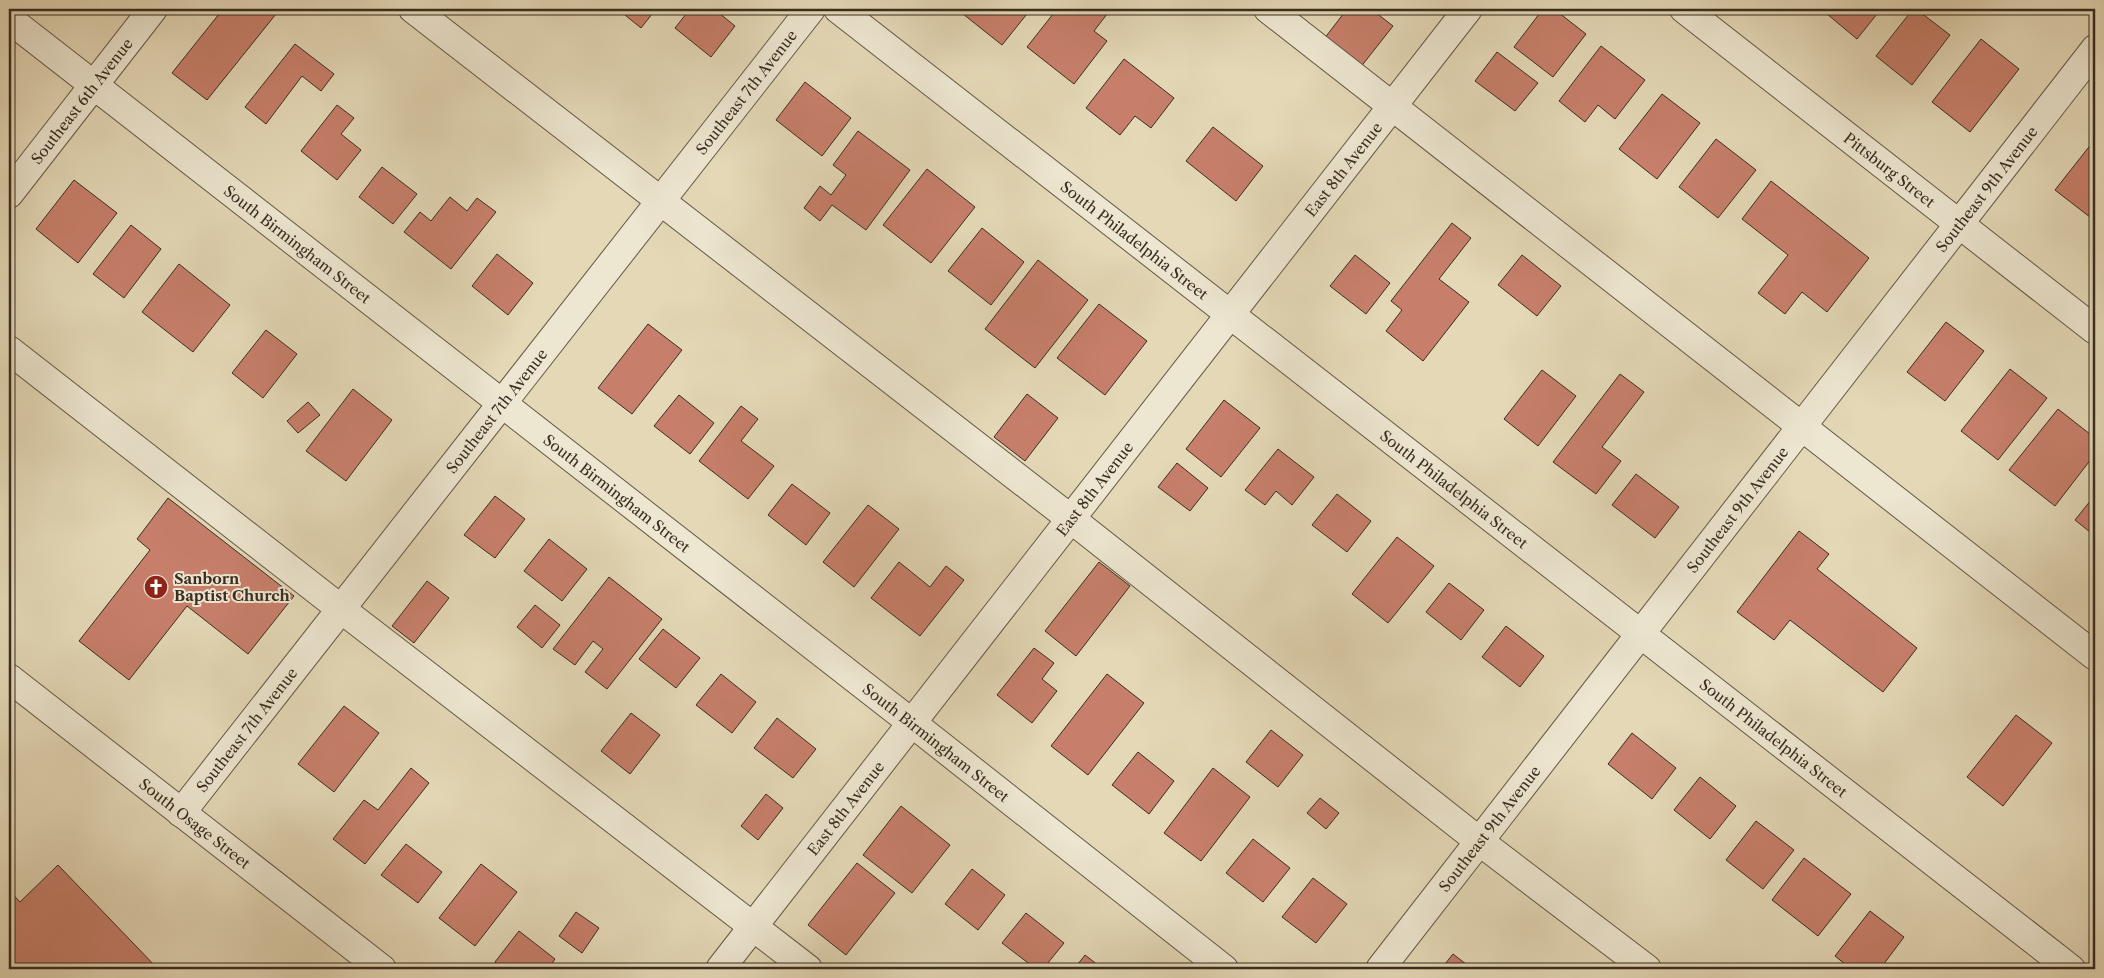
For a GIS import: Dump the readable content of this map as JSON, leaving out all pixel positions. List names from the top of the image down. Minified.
{"streets":{"street":["Southeast 7th Avenue","Southeast 6th Avenue","Pittsburg Street","East 8th Avenue","Southeast 9th Avenue","South Philadelphia Street","South Birmingham Street","South Osage Street"]},"crossings":[["Southeast 7th Avenue","South Birmingham Street"],["Southeast 7th Avenue","South Osage Street"],["Southeast 6th Avenue","South Birmingham Street"],["Pittsburg Street","Southeast 9th Avenue"],["East 8th Avenue","South Philadelphia Street"],["East 8th Avenue","South Birmingham Street"],["Southeast 9th Avenue","South Philadelphia Street"]],"places":{"church":["Sanborn Baptist Church"]}}
